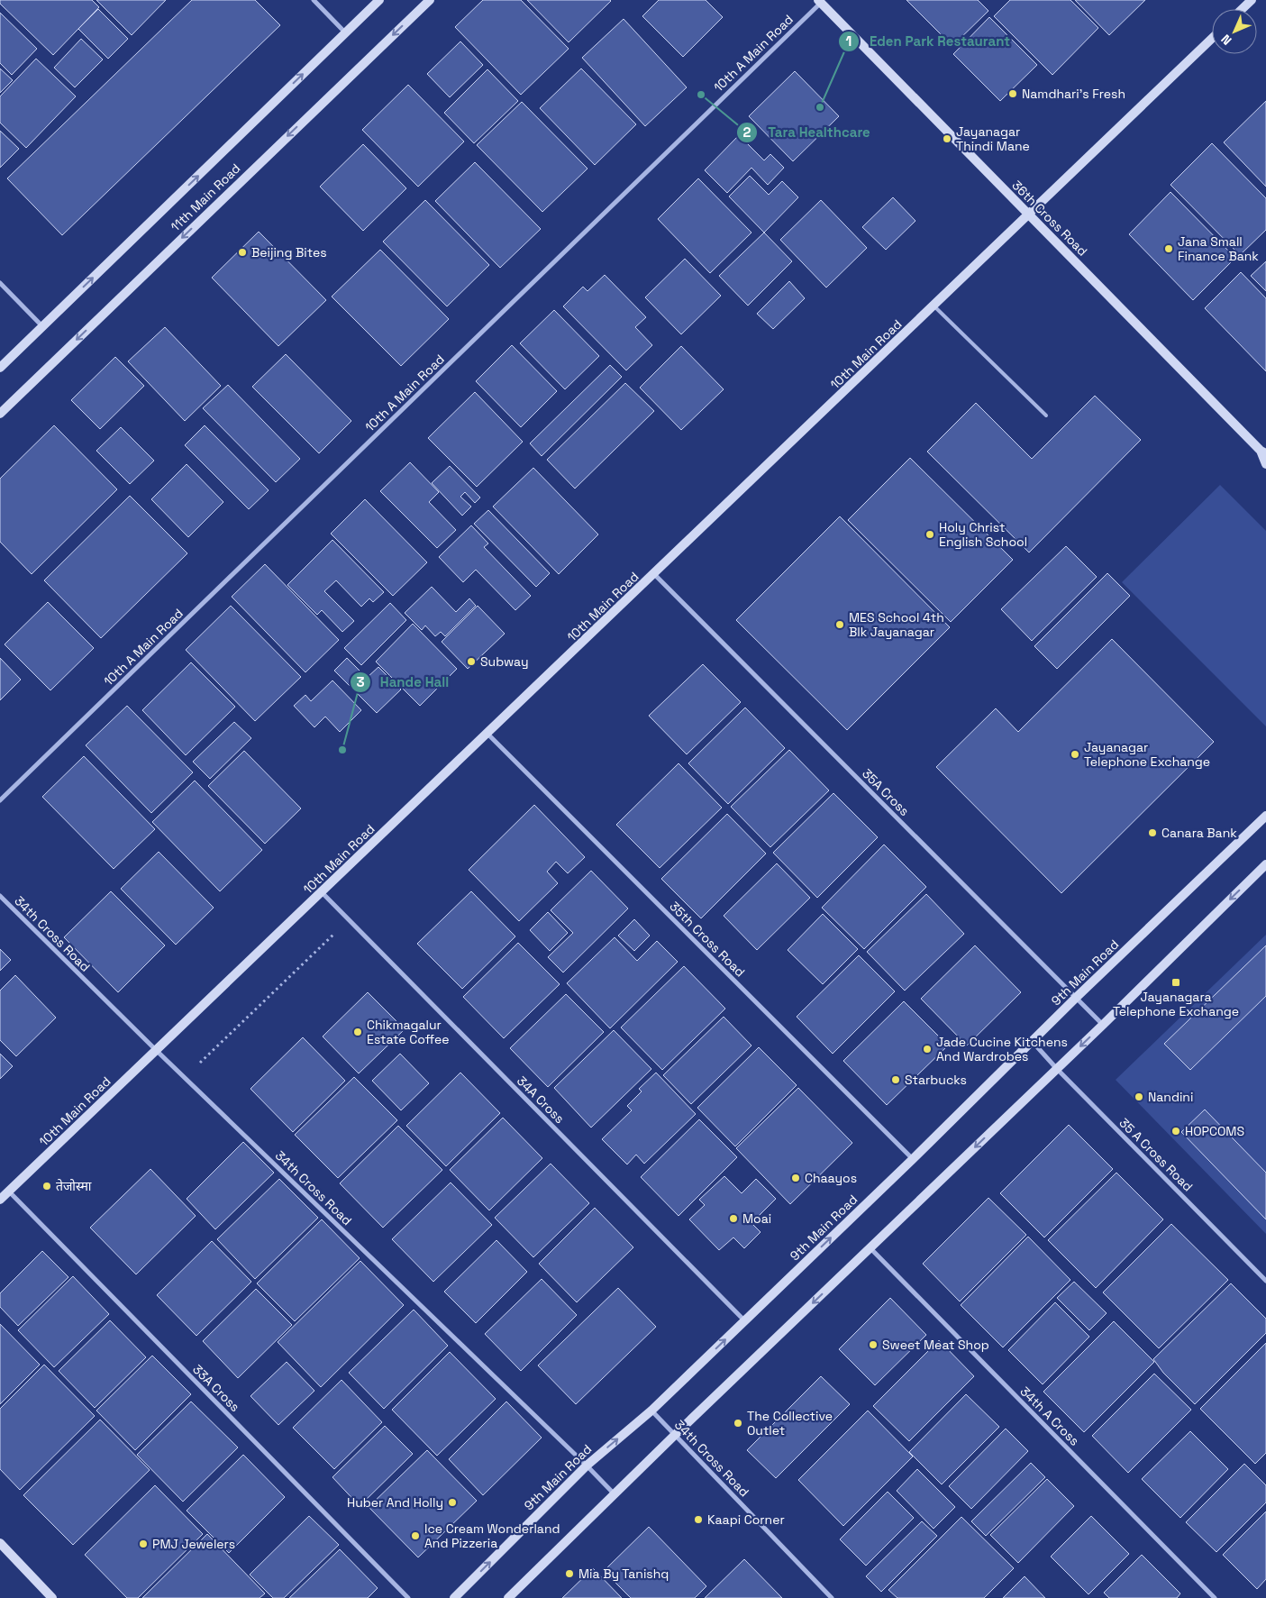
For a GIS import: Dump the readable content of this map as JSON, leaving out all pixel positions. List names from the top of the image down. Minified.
{"streets":{"main road":["11th Main Road","36th Cross Road","10th Main Road","9th Main Road"],"street":["10th A Main Road","35A Cross","34th Cross Road","35th Cross Road","34A Cross","35 A Cross Road","33A Cross","34th A Cross"]},"crossings":[["10th A Main Road","36th Cross Road"],["36th Cross Road","10th Main Road"],["10th Main Road","35A Cross"],["10th Main Road","34th Cross Road"],["10th Main Road","35th Cross Road"],["10th Main Road","34A Cross"],["10th Main Road","33A Cross"],["35A Cross","9th Main Road"],["34th Cross Road","9th Main Road"],["35th Cross Road","9th Main Road"],["9th Main Road","34A Cross"],["9th Main Road","35 A Cross Road"]],"places":{"other":["Namdhari's Fresh","Tara Healthcare","Eden Park Restaurant","Jayanagar Thindi Mane","Jana Small Finance Bank","Beijing Bites","Holy Christ English School","MES School 4th Blk Jayanagar","Subway","Hande Hall","Jayanagar Telephone Exchange","Canara Bank","Chikmagalur Estate Coffee","Jade Cucine Kitchens And Wardrobes","Starbucks","Nandini","HOPCOMS","Chaayos","तेजोस्मा","Moai","Sweet Meat Shop","The Collective Outlet","Huber And Holly","Kaapi Corner","Ice Cream Wonderland And Pizzeria","PMJ Jewelers","Mia By Tanishq"],"transit":["Jayanagara Telephone Exchange"]},"north":"bottom left"}
